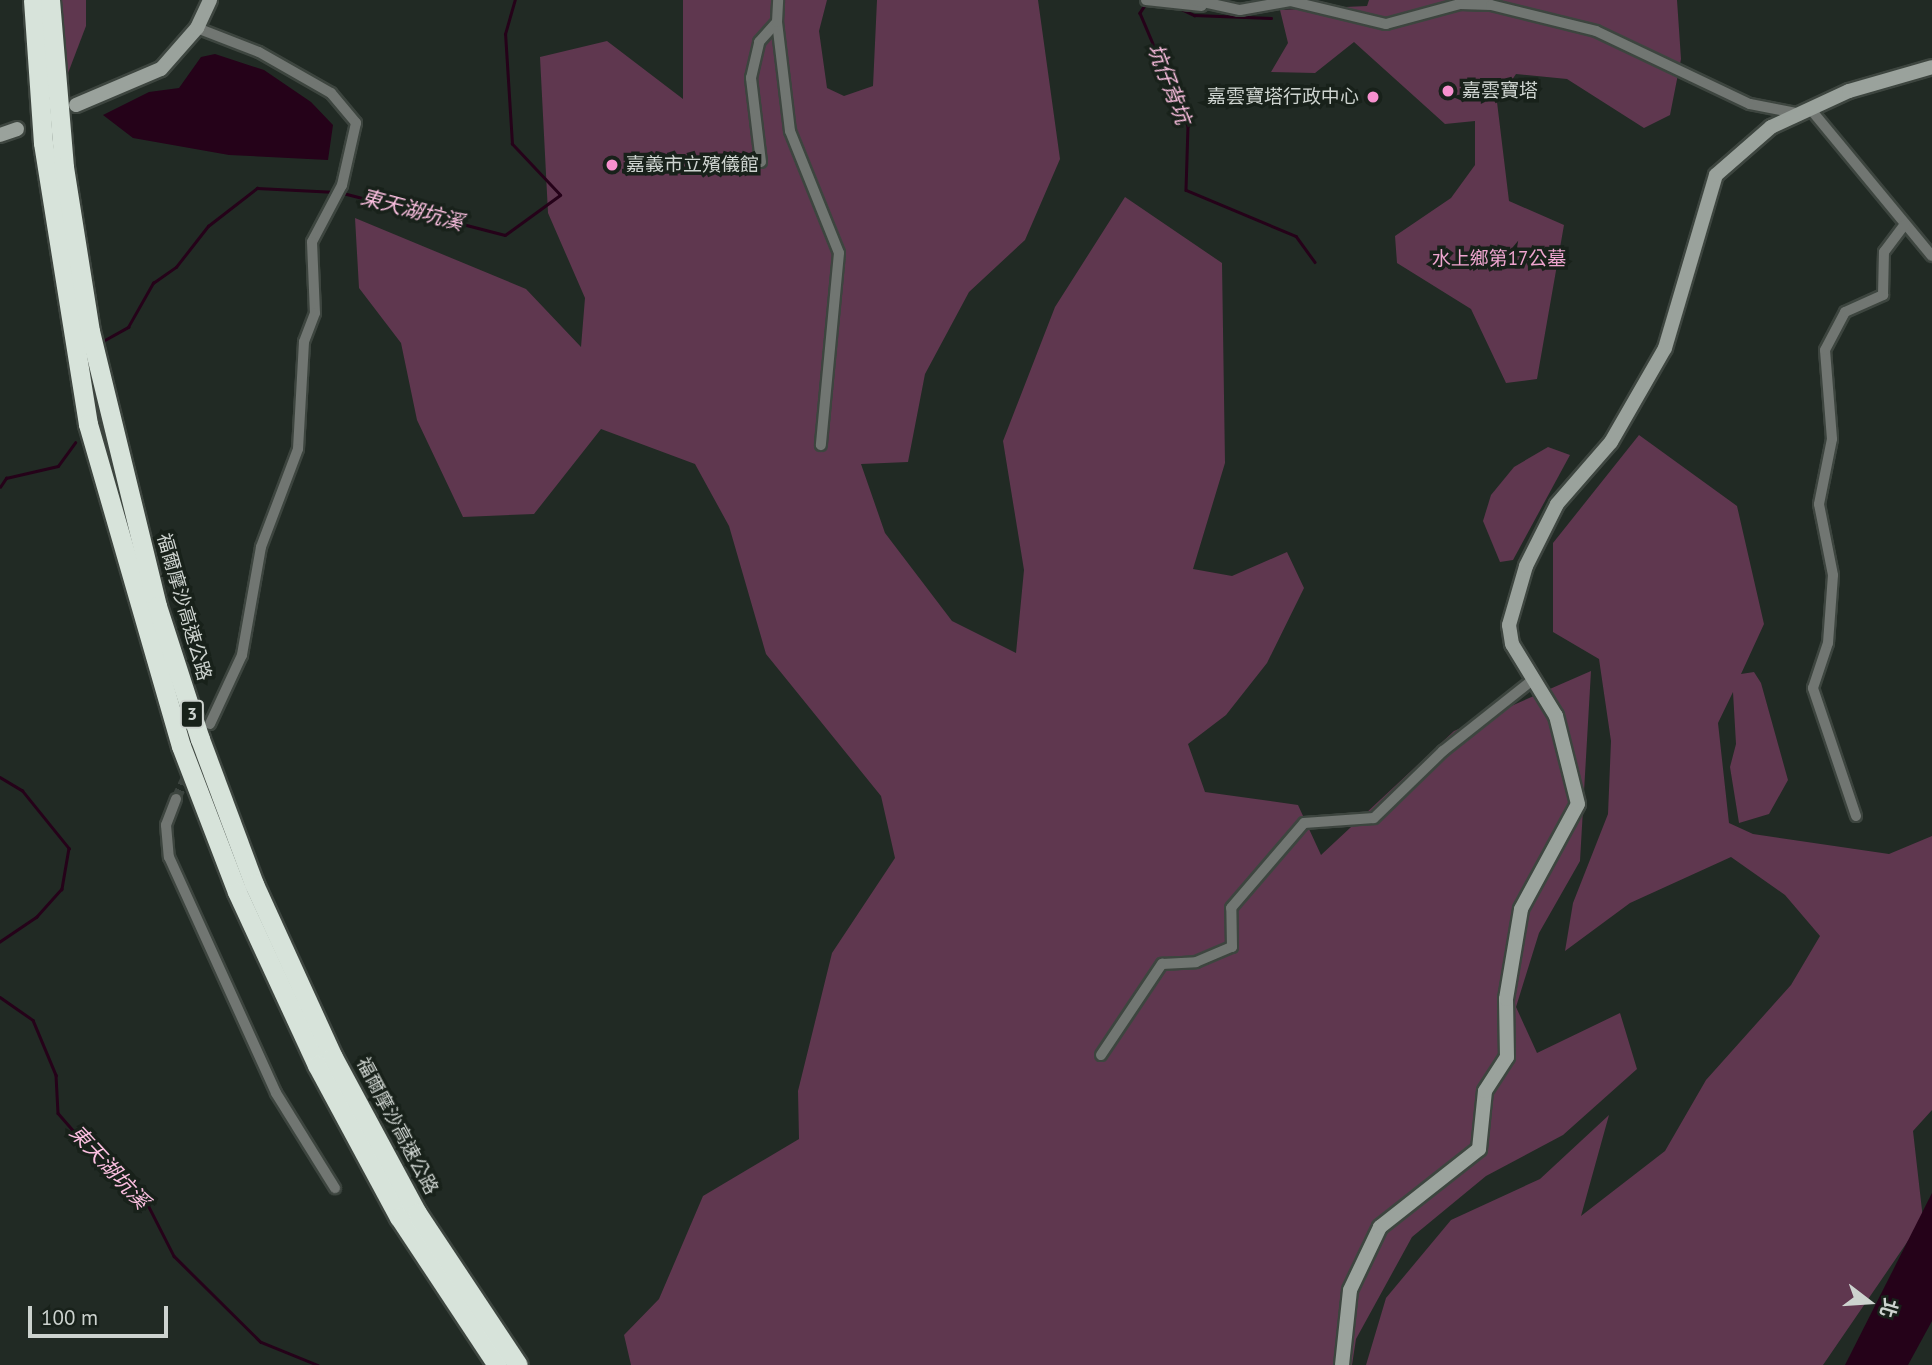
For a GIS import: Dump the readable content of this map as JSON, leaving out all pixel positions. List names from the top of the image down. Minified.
{"streets":{"highway":["福爾摩沙高速公路","3"]},"water":["坑仔背坑","東天湖坑溪"],"parks":["水上鄉第17公墓"],"places":["嘉雲寶塔","嘉雲寶塔行政中心","嘉義市立殯儀館"],"scale_bar":"100 m","north":"right"}
